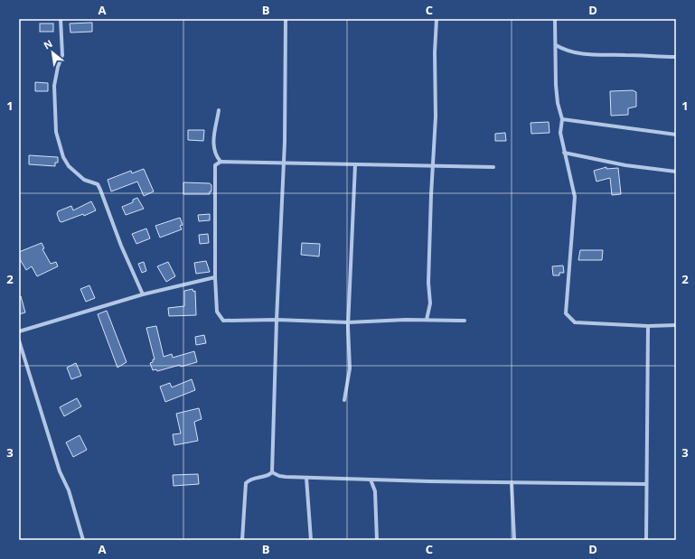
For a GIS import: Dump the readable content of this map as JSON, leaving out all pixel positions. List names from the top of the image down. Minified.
{"north":"top left","grid":{"columns":["A","B","C","D"],"rows":["1","2","3"]}}
